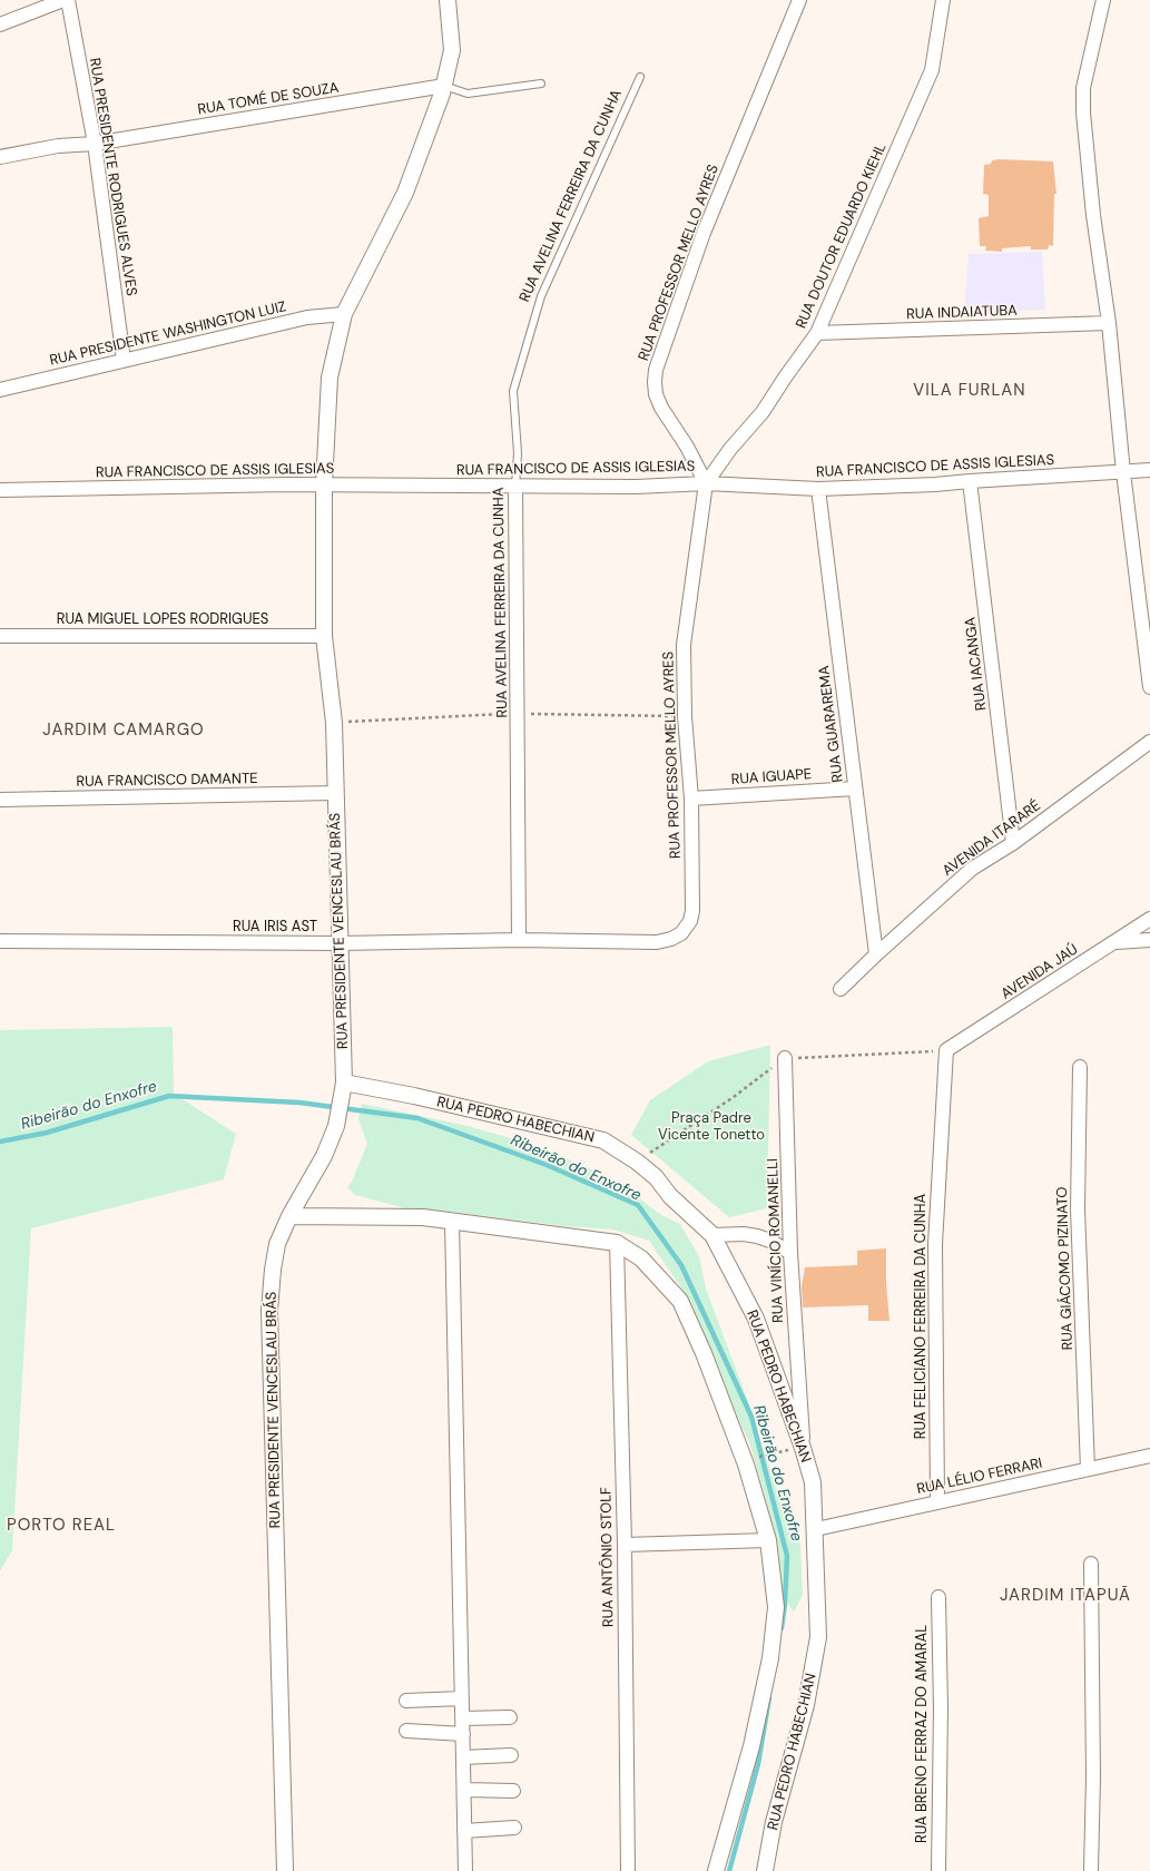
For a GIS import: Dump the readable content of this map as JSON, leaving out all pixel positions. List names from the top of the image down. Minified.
{"streets":{"street":["RUA TOMÉ DE SOUZA","RUA PRESIDENTE RODRIGUES ALVES","RUA AVELINA FERREIRA DA CUNHA","RUA DOUTOR EDUARDO KIEHL","RUA PROFESSOR MELLO AYRES","RUA INDAIATUBA","RUA PRESIDENTE WASHINGTON LUIZ","RUA FRANCISCO DE ASSIS IGLESIAS","RUA MIGUEL LOPES RODRIGUES","RUA IACANGA","RUA GUARAREMA","RUA IGUAPE","RUA FRANCISCO DAMANTE","AVENIDA ITARARÉ","RUA IRIS AST","RUA PRESIDENTE VENCESLAU BRÁS","AVENIDA JAÚ","RUA PEDRO HABECHIAN","RUA VINÍCIO ROMANELLI","RUA GIÁCOMO PIZINATO","RUA FELICIANO FERREIRA DA CUNHA","RUA LÉLIO FERRARI","RUA ANTÔNIO STOLF","RUA BRENO FERRAZ DO AMARAL"]},"crossings":[["RUA TOMÉ DE SOUZA","RUA PRESIDENTE RODRIGUES ALVES"],["RUA TOMÉ DE SOUZA","RUA PRESIDENTE VENCESLAU BRÁS"],["RUA PRESIDENTE RODRIGUES ALVES","RUA PRESIDENTE WASHINGTON LUIZ"],["RUA AVELINA FERREIRA DA CUNHA","RUA FRANCISCO DE ASSIS IGLESIAS"],["RUA AVELINA FERREIRA DA CUNHA","RUA IRIS AST"],["RUA DOUTOR EDUARDO KIEHL","RUA PROFESSOR MELLO AYRES"],["RUA DOUTOR EDUARDO KIEHL","RUA INDAIATUBA"],["RUA DOUTOR EDUARDO KIEHL","RUA FRANCISCO DE ASSIS IGLESIAS"],["RUA PROFESSOR MELLO AYRES","RUA FRANCISCO DE ASSIS IGLESIAS"],["RUA PROFESSOR MELLO AYRES","RUA IGUAPE"],["RUA PROFESSOR MELLO AYRES","RUA IRIS AST"],["RUA PRESIDENTE WASHINGTON LUIZ","RUA PRESIDENTE VENCESLAU BRÁS"],["RUA FRANCISCO DE ASSIS IGLESIAS","RUA IACANGA"],["RUA FRANCISCO DE ASSIS IGLESIAS","RUA GUARAREMA"],["RUA FRANCISCO DE ASSIS IGLESIAS","RUA PRESIDENTE VENCESLAU BRÁS"],["RUA MIGUEL LOPES RODRIGUES","RUA PRESIDENTE VENCESLAU BRÁS"],["RUA IACANGA","AVENIDA ITARARÉ"],["RUA GUARAREMA","RUA IGUAPE"],["RUA GUARAREMA","AVENIDA ITARARÉ"],["RUA FRANCISCO DAMANTE","RUA PRESIDENTE VENCESLAU BRÁS"],["RUA IRIS AST","RUA PRESIDENTE VENCESLAU BRÁS"],["RUA PRESIDENTE VENCESLAU BRÁS","RUA PEDRO HABECHIAN"],["AVENIDA JAÚ","RUA FELICIANO FERREIRA DA CUNHA"],["RUA PEDRO HABECHIAN","RUA VINÍCIO ROMANELLI"],["RUA PEDRO HABECHIAN","RUA LÉLIO FERRARI"],["RUA GIÁCOMO PIZINATO","RUA LÉLIO FERRARI"],["RUA FELICIANO FERREIRA DA CUNHA","RUA LÉLIO FERRARI"]],"districts":["VILA FURLAN","JARDIM CAMARGO","PORTO REAL","JARDIM ITAPUÃ"],"water":["Ribeirão do Enxofre"],"parks":["Praça Padre Vicente Tonetto"]}
